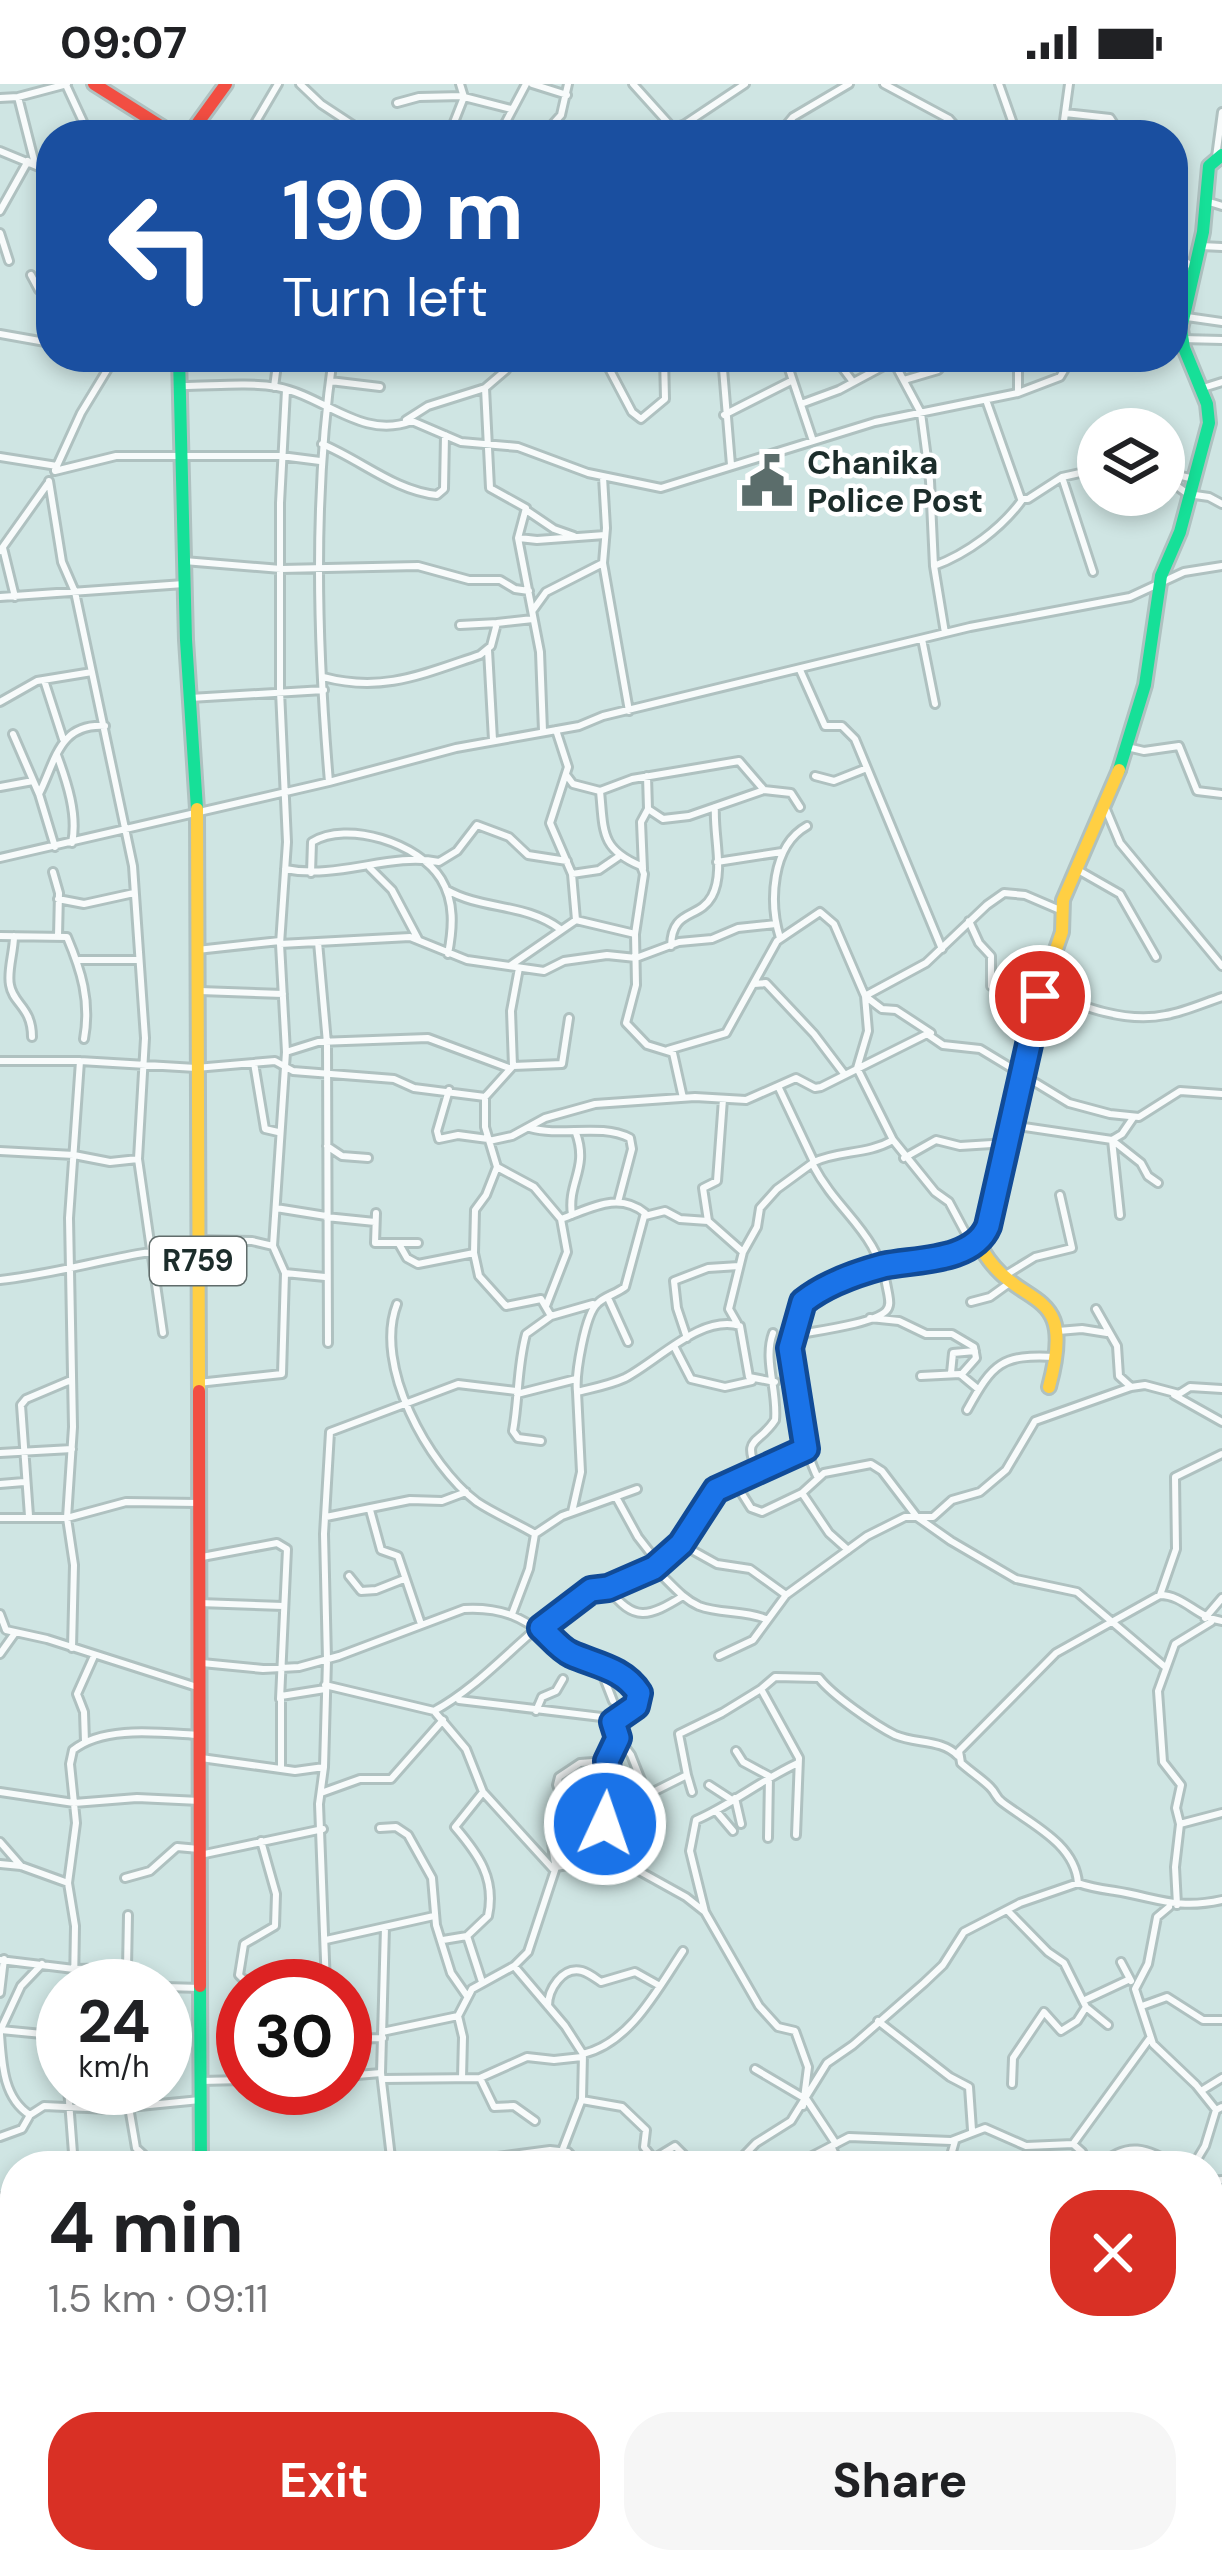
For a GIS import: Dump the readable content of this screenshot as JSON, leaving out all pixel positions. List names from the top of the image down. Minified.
{"streets":{"main road":["R759"]},"places":{"public building":["Chanika Police Post"]},"page":{"status":"09:07","turn":["190 m","Turn left"],"speed":"24 km/h","limit":"30","heading":["4 min","1.5 km · 09:11"],"buttons":["Exit","Share"]}}
